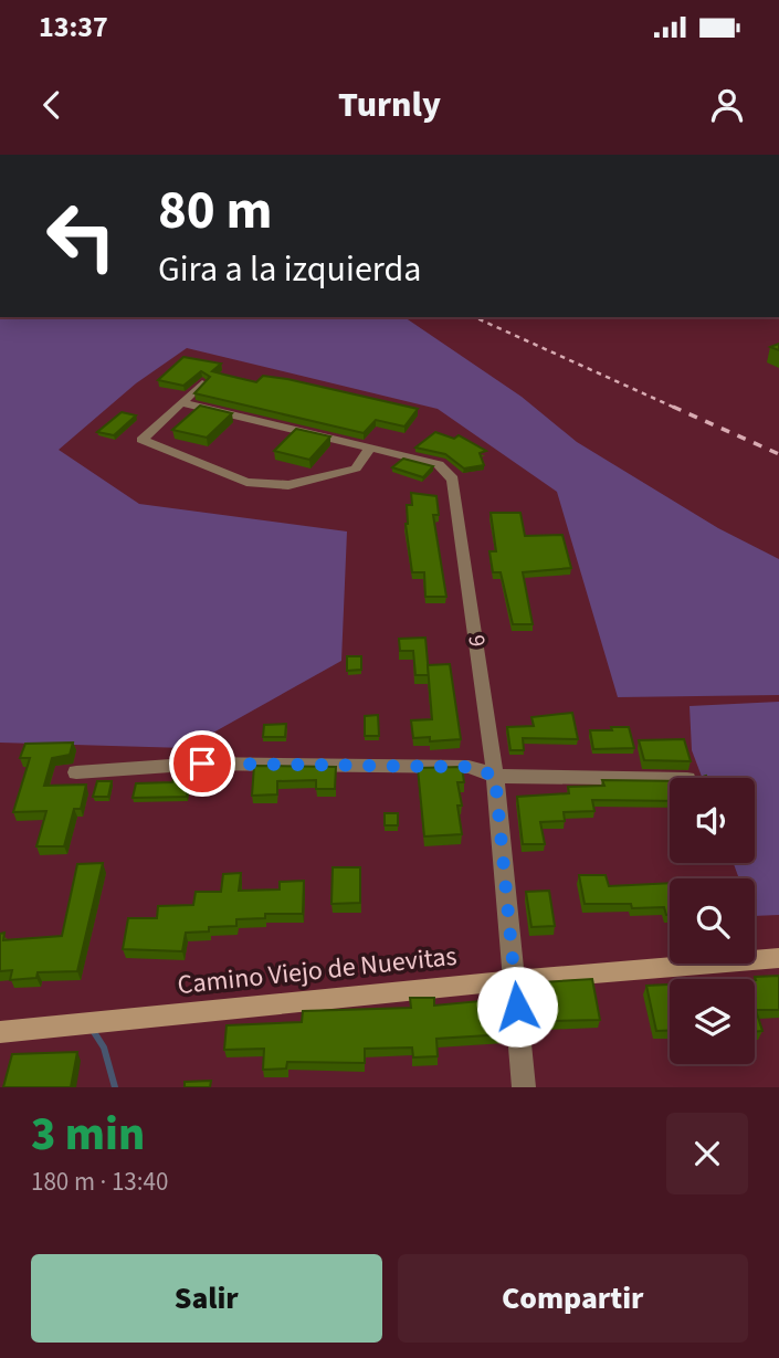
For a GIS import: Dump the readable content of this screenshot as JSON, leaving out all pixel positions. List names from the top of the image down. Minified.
{"streets":{"street":["9","Camino Viejo de Nuevitas"]},"crossings":[["9","Camino Viejo de Nuevitas"]],"page":{"status":"13:37","header":"Turnly","turn":["80 m","Gira a la izquierda"],"heading":["3 min","180 m · 13:40"],"buttons":["Salir","Compartir"]}}
